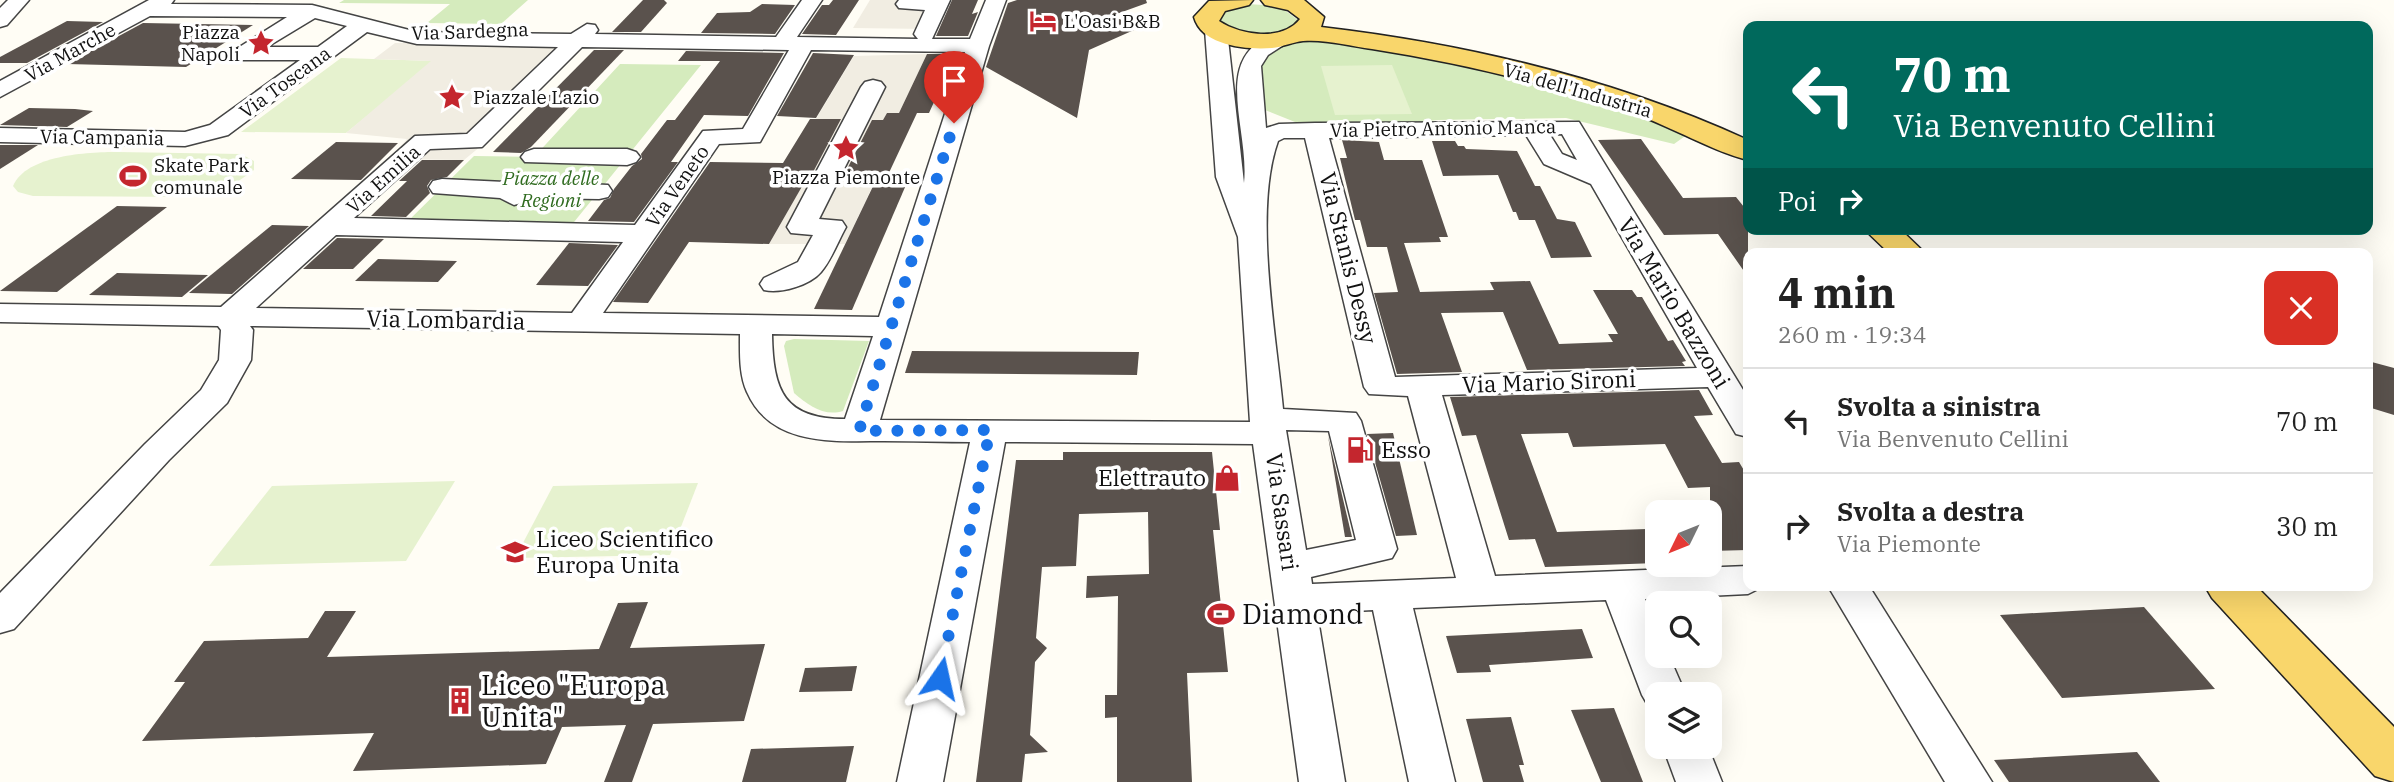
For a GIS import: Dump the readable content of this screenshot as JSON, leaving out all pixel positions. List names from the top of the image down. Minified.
{"streets":{"main road":["Via dell'Industria"],"street":["Via Sardegna","Via Marche","Via Toscana","Via Pietro Antonio Manca","Via Campania","Via Emilia","Via Veneto","Via Stanis Dessy","Via Mario Bazzoni","Via Lombardia","Via Mario Sironi","Via Sassari"]},"crossings":[["Via Sardegna","Via Toscana"],["Via Sardegna","Via Emilia"],["Via Sardegna","Via Veneto"],["Via Toscana","Via Campania"],["Via dell'Industria","Via Sassari"],["Via Pietro Antonio Manca","Via Stanis Dessy"],["Via Pietro Antonio Manca","Via Mario Bazzoni"],["Via Pietro Antonio Manca","Via Sassari"],["Via Emilia","Via Lombardia"],["Via Veneto","Via Lombardia"],["Via Stanis Dessy","Via Mario Sironi"],["Via Mario Bazzoni","Via Mario Sironi"]],"parks":["Piazza delle Regioni"],"places":{"hotel":["L'Oasi B&B"],"place":["Piazza Napoli","Piazzale Lazio","Piazza Piemonte"],"sports":["Skate Park comunale","Diamond"],"fuel station":["Esso"],"shop":["Elettrauto"],"school or university":["Liceo Scientifico Europa Unita"],"building":["Liceo \"Europa Unita\""]},"north":"bottom left","page":{"turn":["70 m","Via Benvenuto Cellini"],"then":"Poi","heading":["4 min","260 m · 19:34"],"list":[{"name":"Svolta a sinistra","note":"Via Benvenuto Cellini","value":"70 m"},{"name":"Svolta a destra","note":"Via Piemonte","value":"30 m"}]}}
